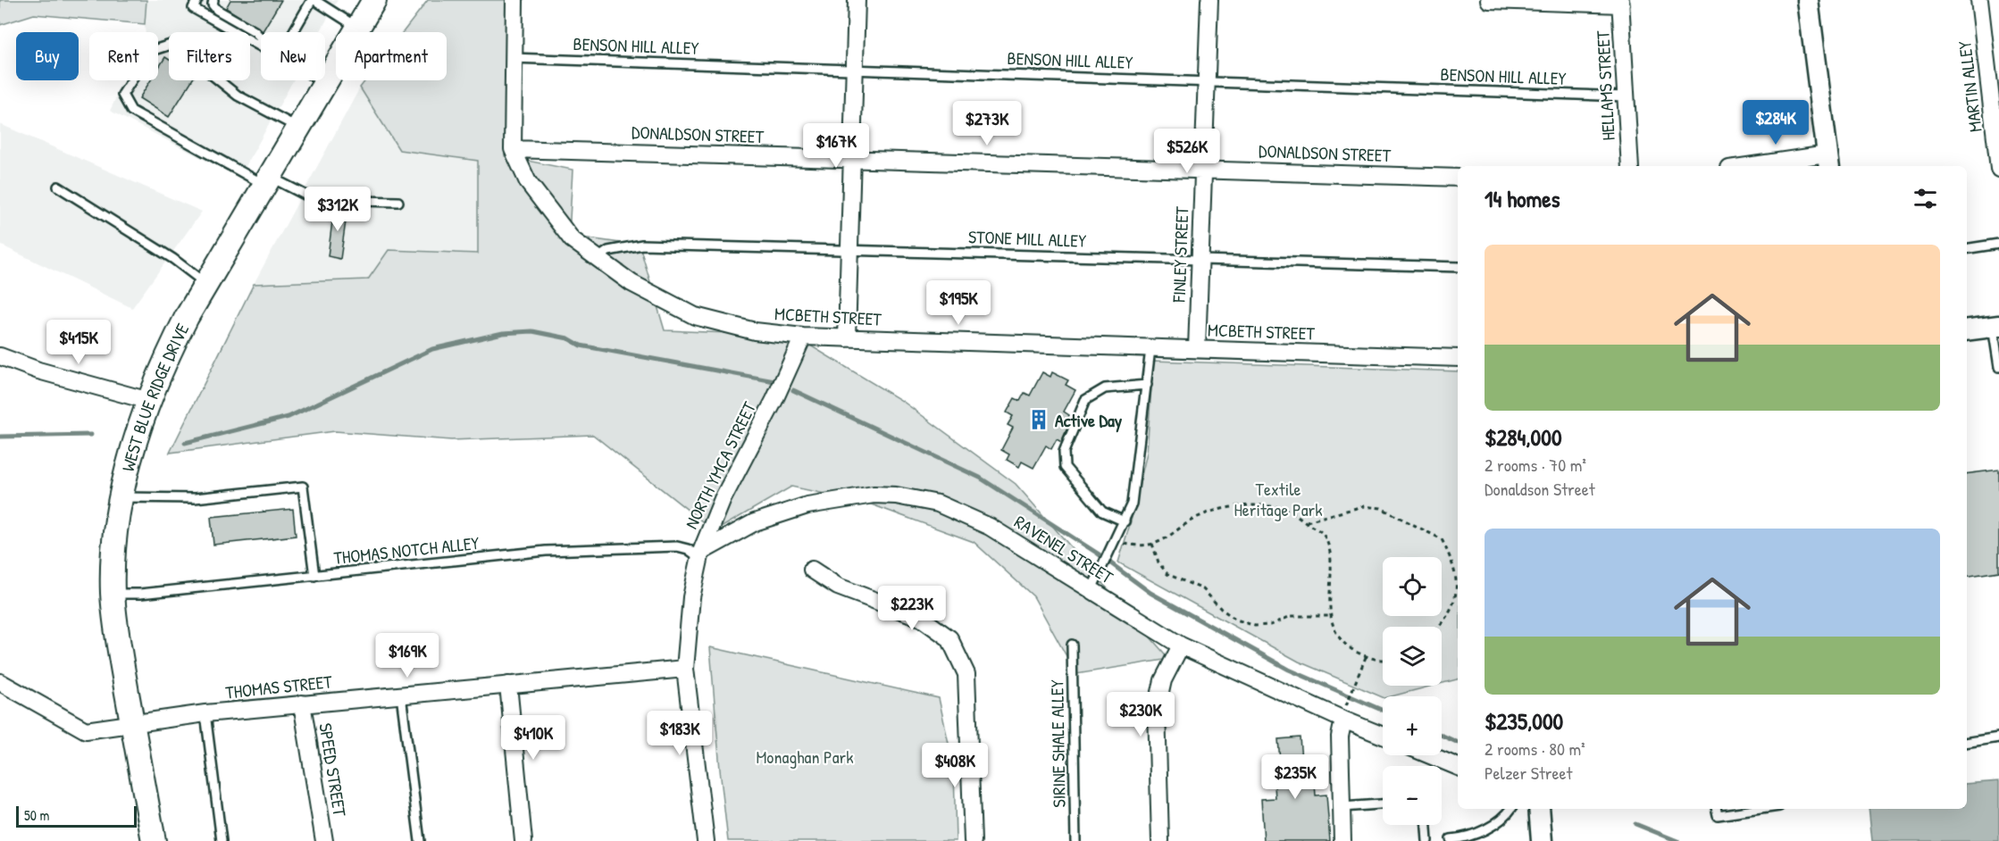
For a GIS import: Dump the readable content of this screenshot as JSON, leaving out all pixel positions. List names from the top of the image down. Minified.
{"streets":{"main road":["WEST BLUE RIDGE DRIVE"],"street":["HELLAMS STREET","MARTIN ALLEY","DONALDSON STREET","FINLEY STREET","MCBETH STREET","NORTH YMCA STREET","RAVENEL STREET","THOMAS STREET","SPEED STREET"],"lane":["BENSON HILL ALLEY","STONE MILL ALLEY","THOMAS NOTCH ALLEY","SIRINE SHALE ALLEY"]},"crossings":[["BENSON HILL ALLEY","HELLAMS STREET"],["BENSON HILL ALLEY","FINLEY STREET"],["BENSON HILL ALLEY","MCBETH STREET"],["DONALDSON STREET","FINLEY STREET"],["DONALDSON STREET","MCBETH STREET"],["STONE MILL ALLEY","FINLEY STREET"],["STONE MILL ALLEY","MCBETH STREET"],["FINLEY STREET","MCBETH STREET"],["MCBETH STREET","NORTH YMCA STREET"],["WEST BLUE RIDGE DRIVE","THOMAS NOTCH ALLEY"],["WEST BLUE RIDGE DRIVE","THOMAS STREET"],["NORTH YMCA STREET","RAVENEL STREET"],["NORTH YMCA STREET","THOMAS NOTCH ALLEY"],["NORTH YMCA STREET","THOMAS STREET"],["RAVENEL STREET","THOMAS NOTCH ALLEY"],["THOMAS STREET","SPEED STREET"]],"parks":["Textile Heritage Park","Monaghan Park"],"places":{"building":["Active Day"]},"scale_bar":"50 m","page":{"chip":["Buy","Rent","Filters","New","Apartment"],"price":["$284K","$273K","$167K","$526K","$312K","$195K","$415K","$223K","$169K","$230K","$183K","$410K","$408K","$235K"],"heading":"14 homes","list":[{"name":"$284,000","note":"2 rooms · 70 m² · Donaldson Street"},{"name":"$235,000","note":"2 rooms · 80 m² · Pelzer Street"}],"map_buttons":["+","−"],"scale":"50 m"}}
